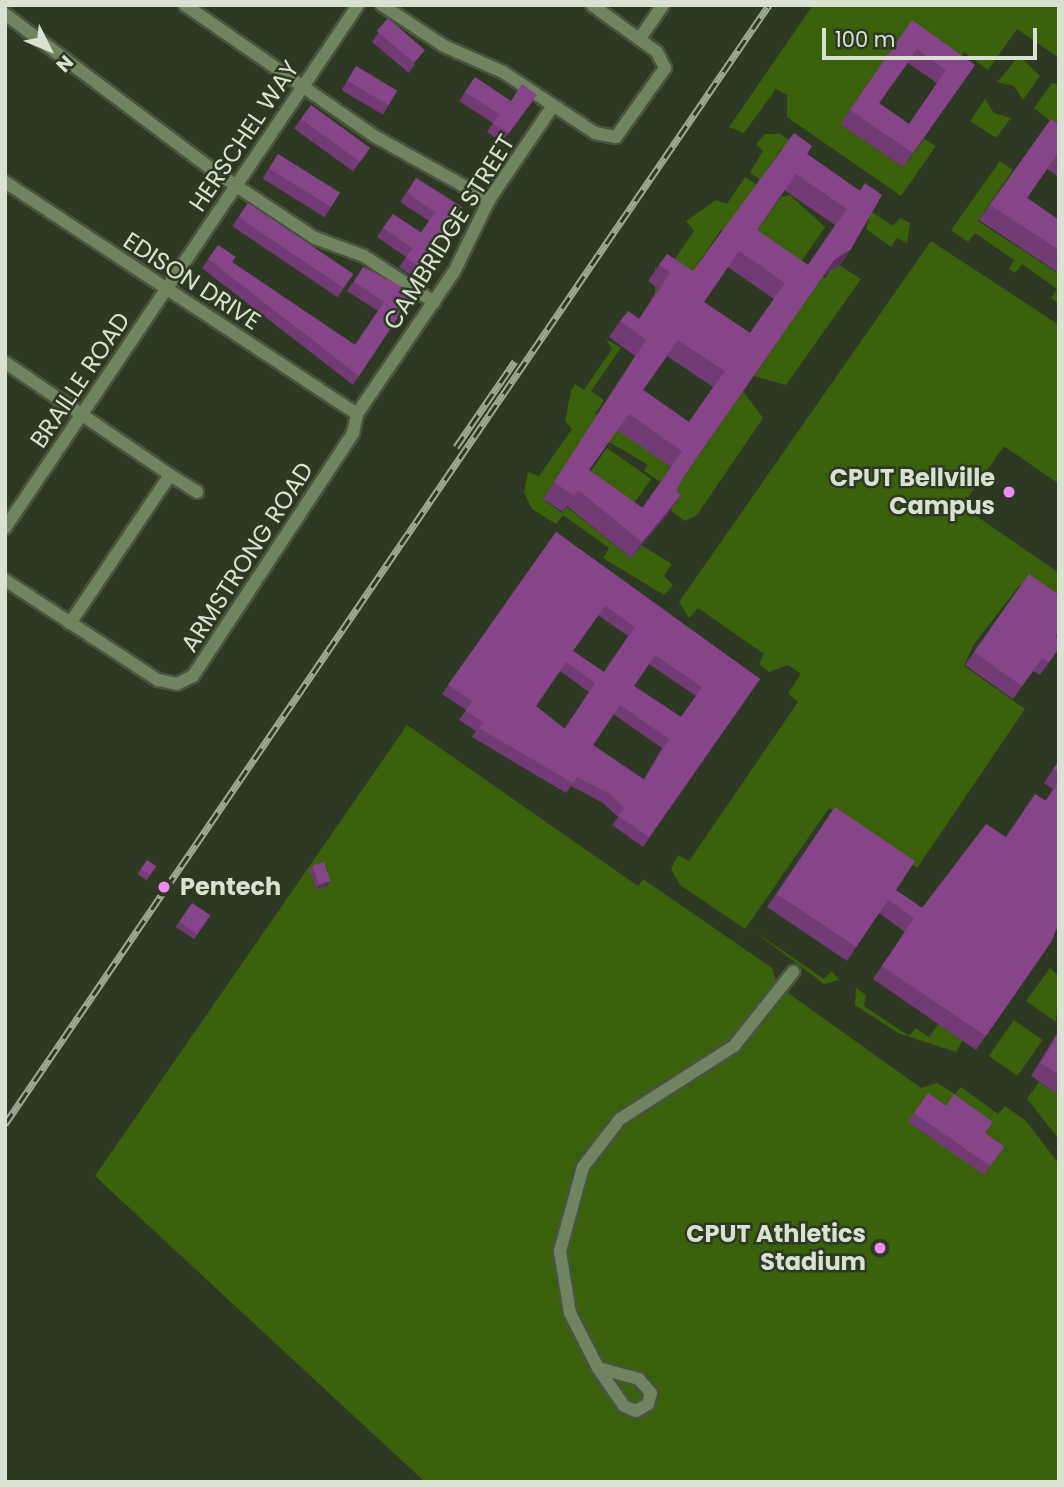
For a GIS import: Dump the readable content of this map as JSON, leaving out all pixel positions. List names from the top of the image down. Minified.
{"streets":{"street":["HERSCHEL WAY","CAMBRIDGE STREET","EDISON DRIVE","BRAILLE ROAD","ARMSTRONG ROAD"]},"crossings":[["HERSCHEL WAY","EDISON DRIVE"],["HERSCHEL WAY","BRAILLE ROAD"],["CAMBRIDGE STREET","EDISON DRIVE"],["CAMBRIDGE STREET","ARMSTRONG ROAD"],["EDISON DRIVE","BRAILLE ROAD"],["EDISON DRIVE","ARMSTRONG ROAD"]],"places":["CPUT Bellville Campus","Pentech","CPUT Athletics Stadium"],"scale_bar":"100 m","north":"bottom right"}
